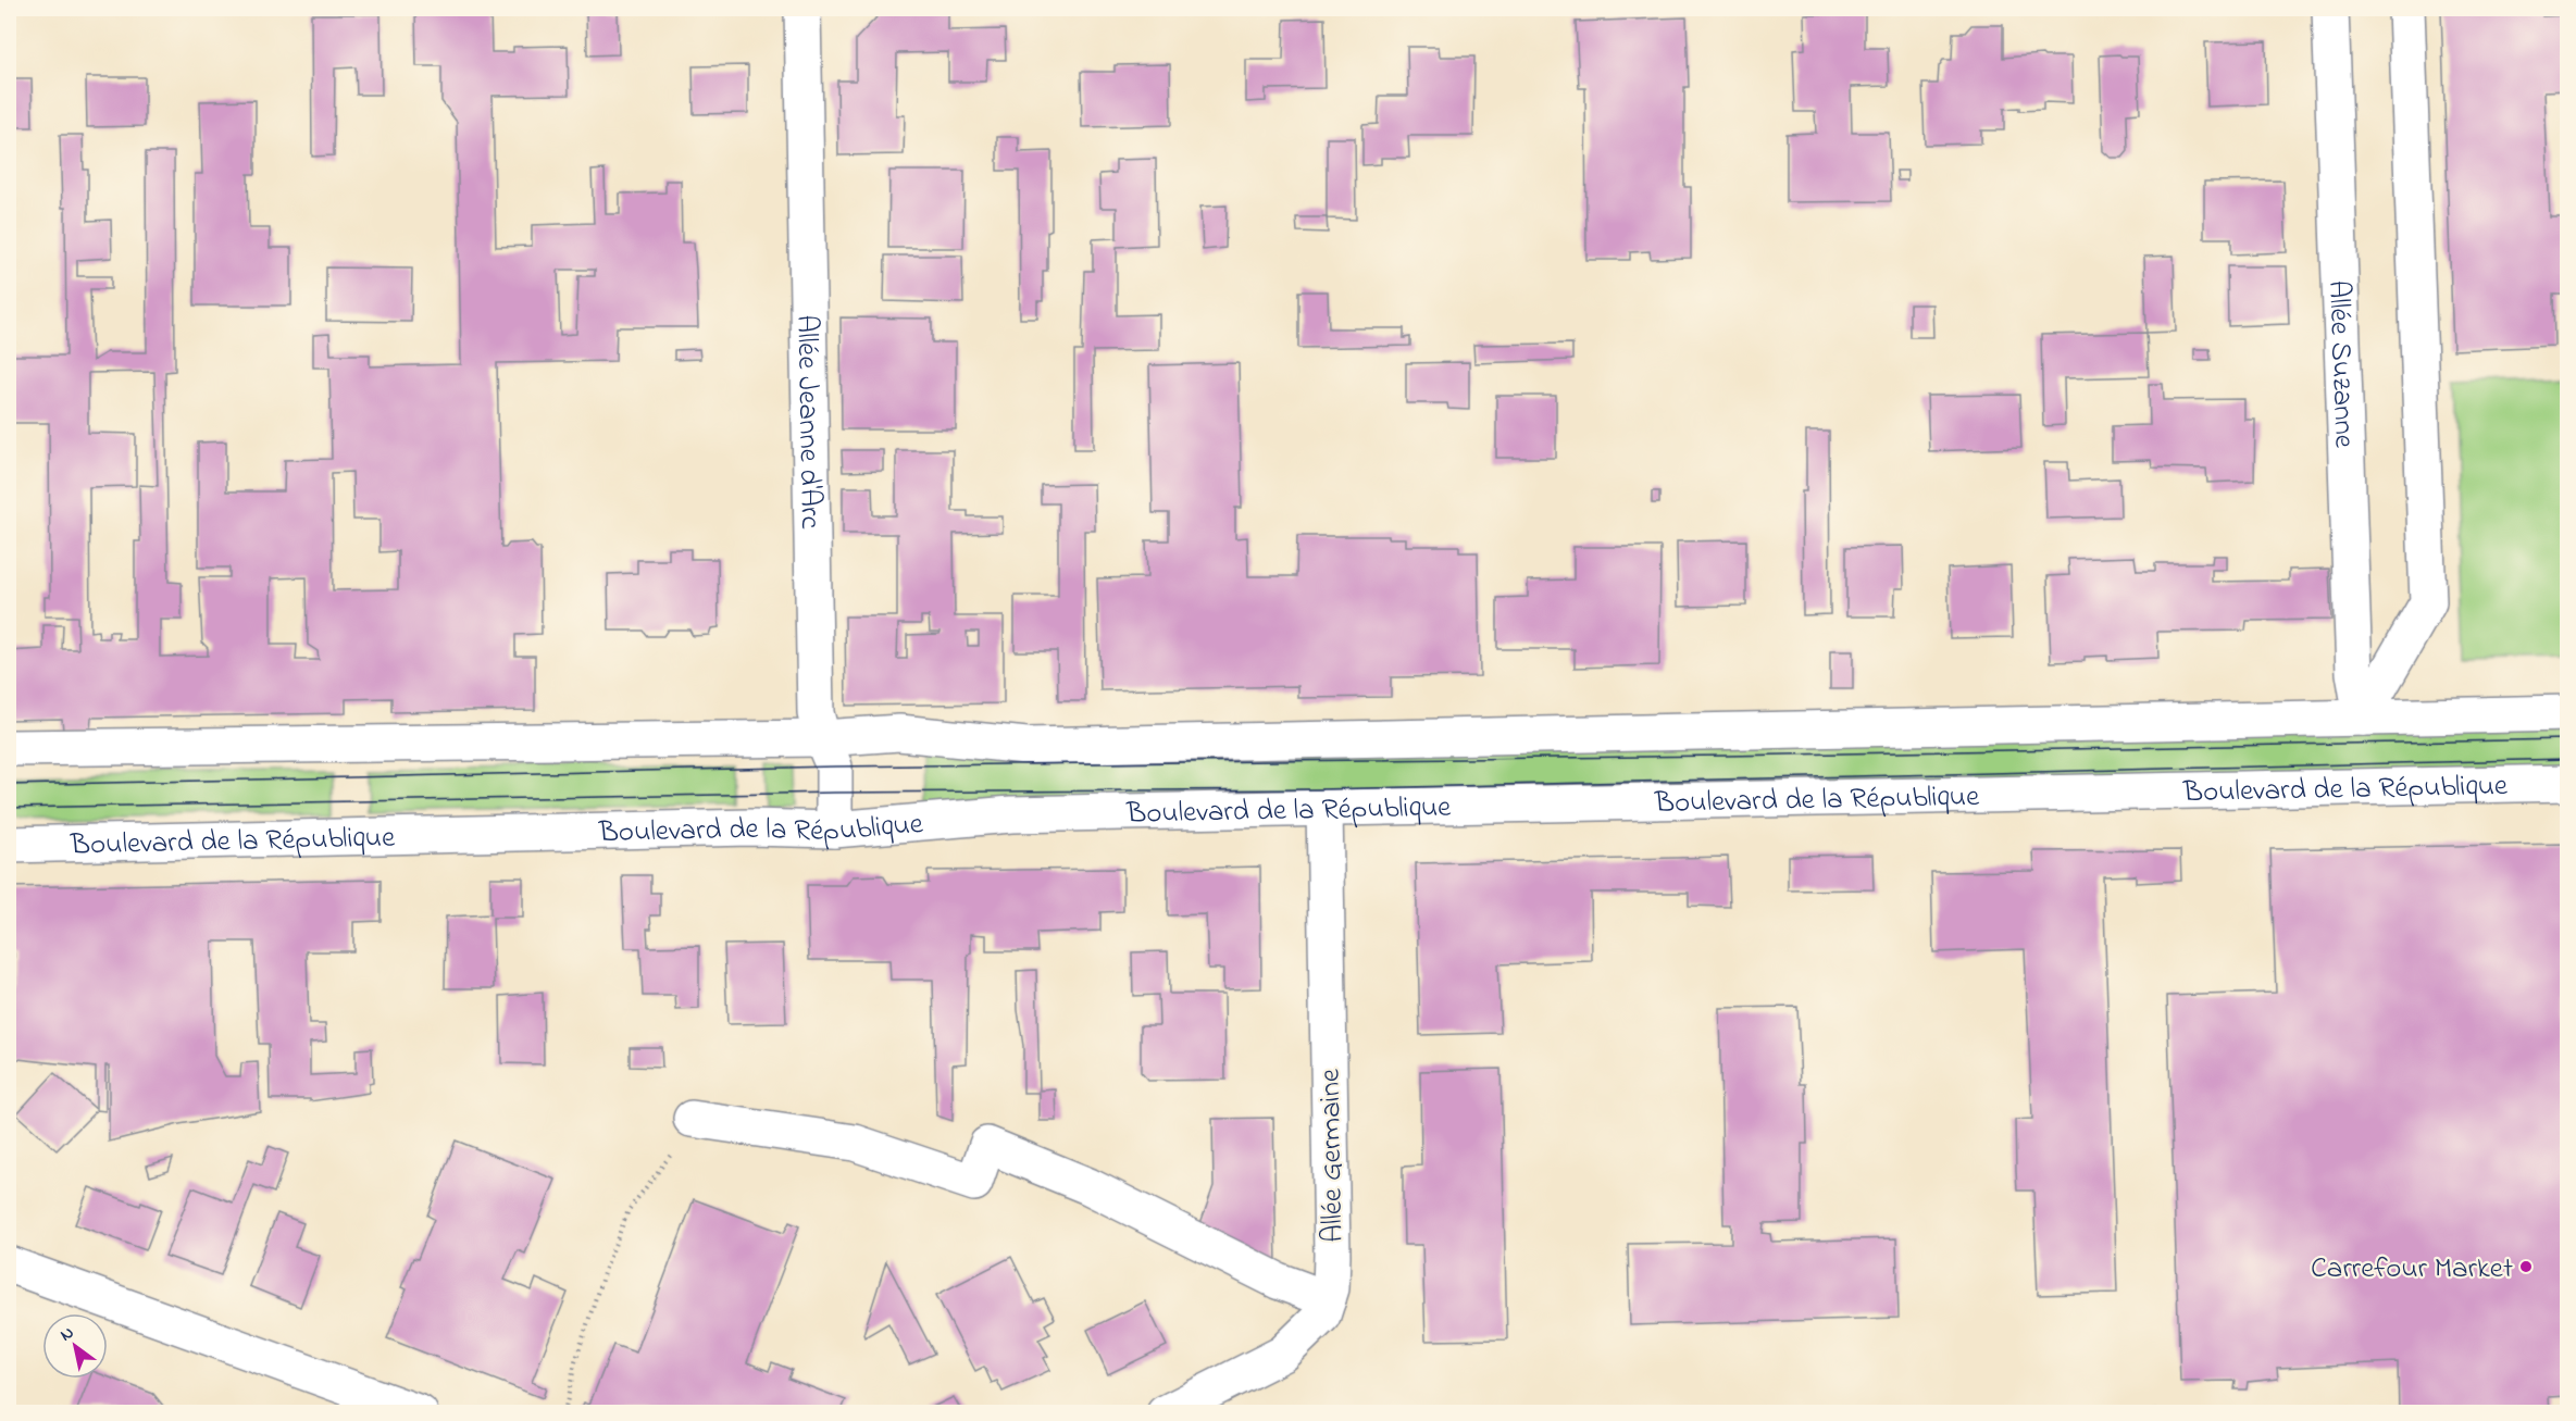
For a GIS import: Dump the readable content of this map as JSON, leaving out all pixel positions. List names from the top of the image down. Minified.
{"streets":{"street":["Allée Suzanne","Allée Jeanne d'Arc","Boulevard de la République","Allée Germaine"]},"crossings":[["Allée Jeanne d'Arc","Boulevard de la République"],["Boulevard de la République","Allée Germaine"]],"places":["Carrefour Market"],"north":"top left"}
